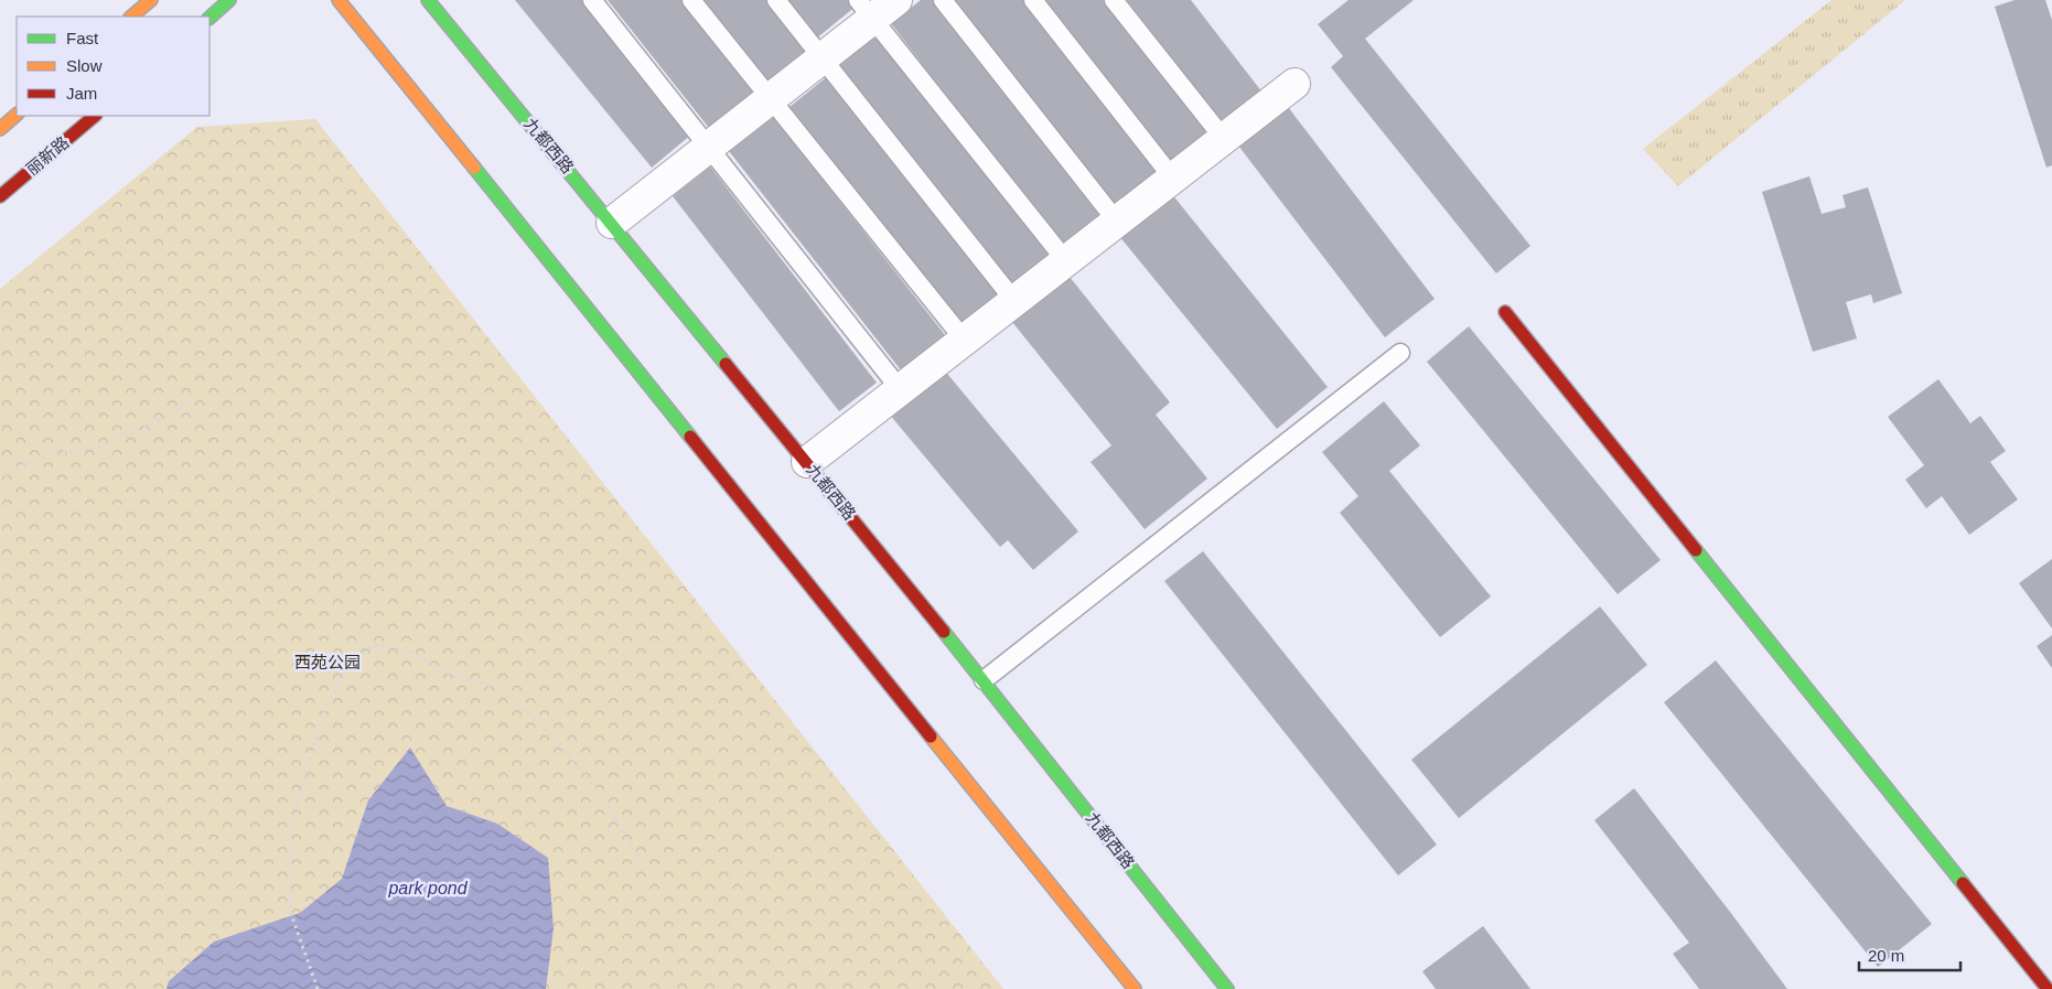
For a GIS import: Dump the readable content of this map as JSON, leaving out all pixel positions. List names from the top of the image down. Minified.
{"streets":{"main road":["九都西路","丽新路"]},"water":["park pond"],"parks":["西苑公园"],"legend":["Fast","Slow","Jam"],"scale_bar":"20 m"}
